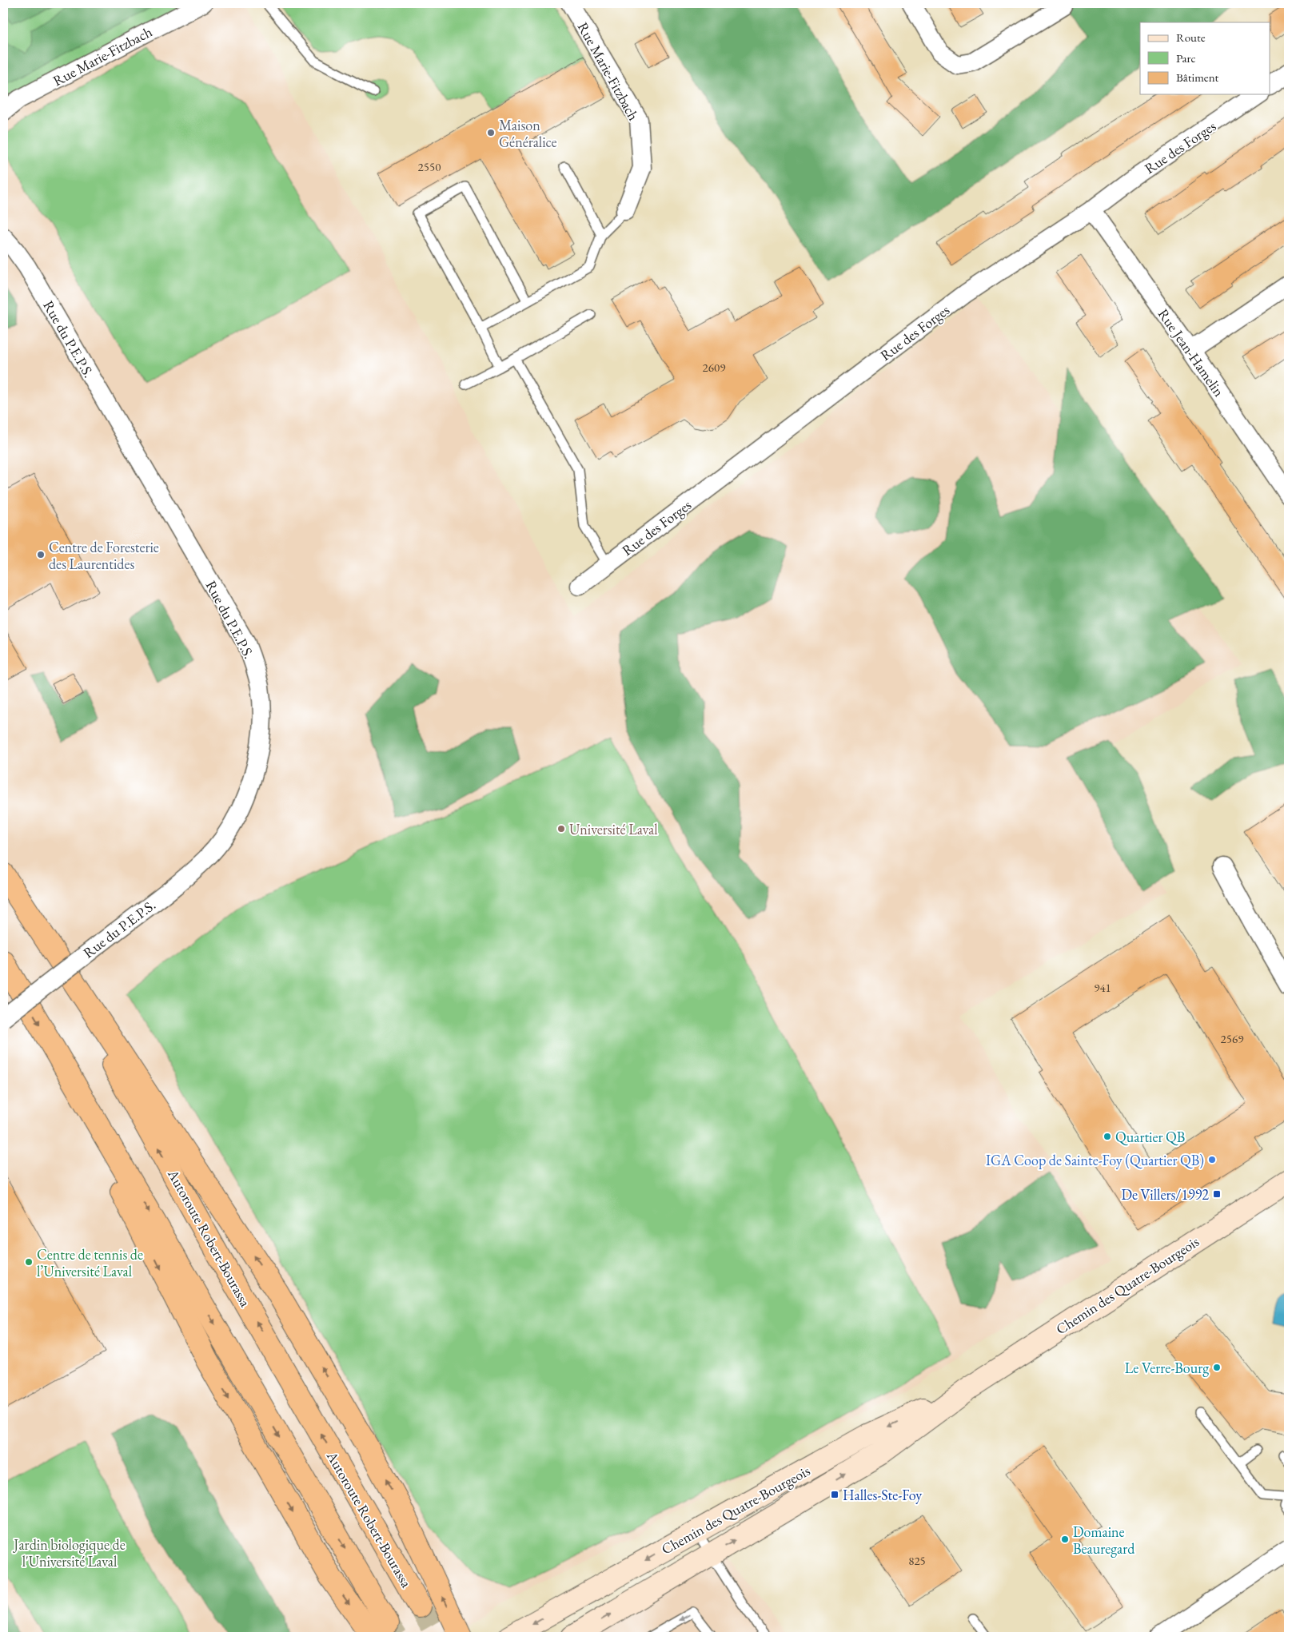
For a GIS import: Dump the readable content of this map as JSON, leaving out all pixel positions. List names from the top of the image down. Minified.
{"streets":{"highway":["Autoroute Robert-Bourassa"],"main road":["Chemin des Quatre-Bourgeois"],"street":["Rue Marie-Fitzbach","Rue des Forges","Rue du P.E.P.S.","Rue Jean-Hamelin"]},"crossings":[["Rue des Forges","Rue Jean-Hamelin"]],"parks":["Jardin biologique de l'Université Laval"],"places":{"other":["Maison Généralice","Centre de Foresterie des Laurentides","Université Laval","Quartier QB","IGA Coop de Sainte-Foy (Quartier QB)","Centre de tennis de l’Université Laval","Le Verre-Bourg","Domaine Beauregard"],"transit":["De Villers/1992","Halles-Ste-Foy"]},"house_numbers":["2550","2609","941","2569","825"],"legend":["Route","Parc","Bâtiment"]}
